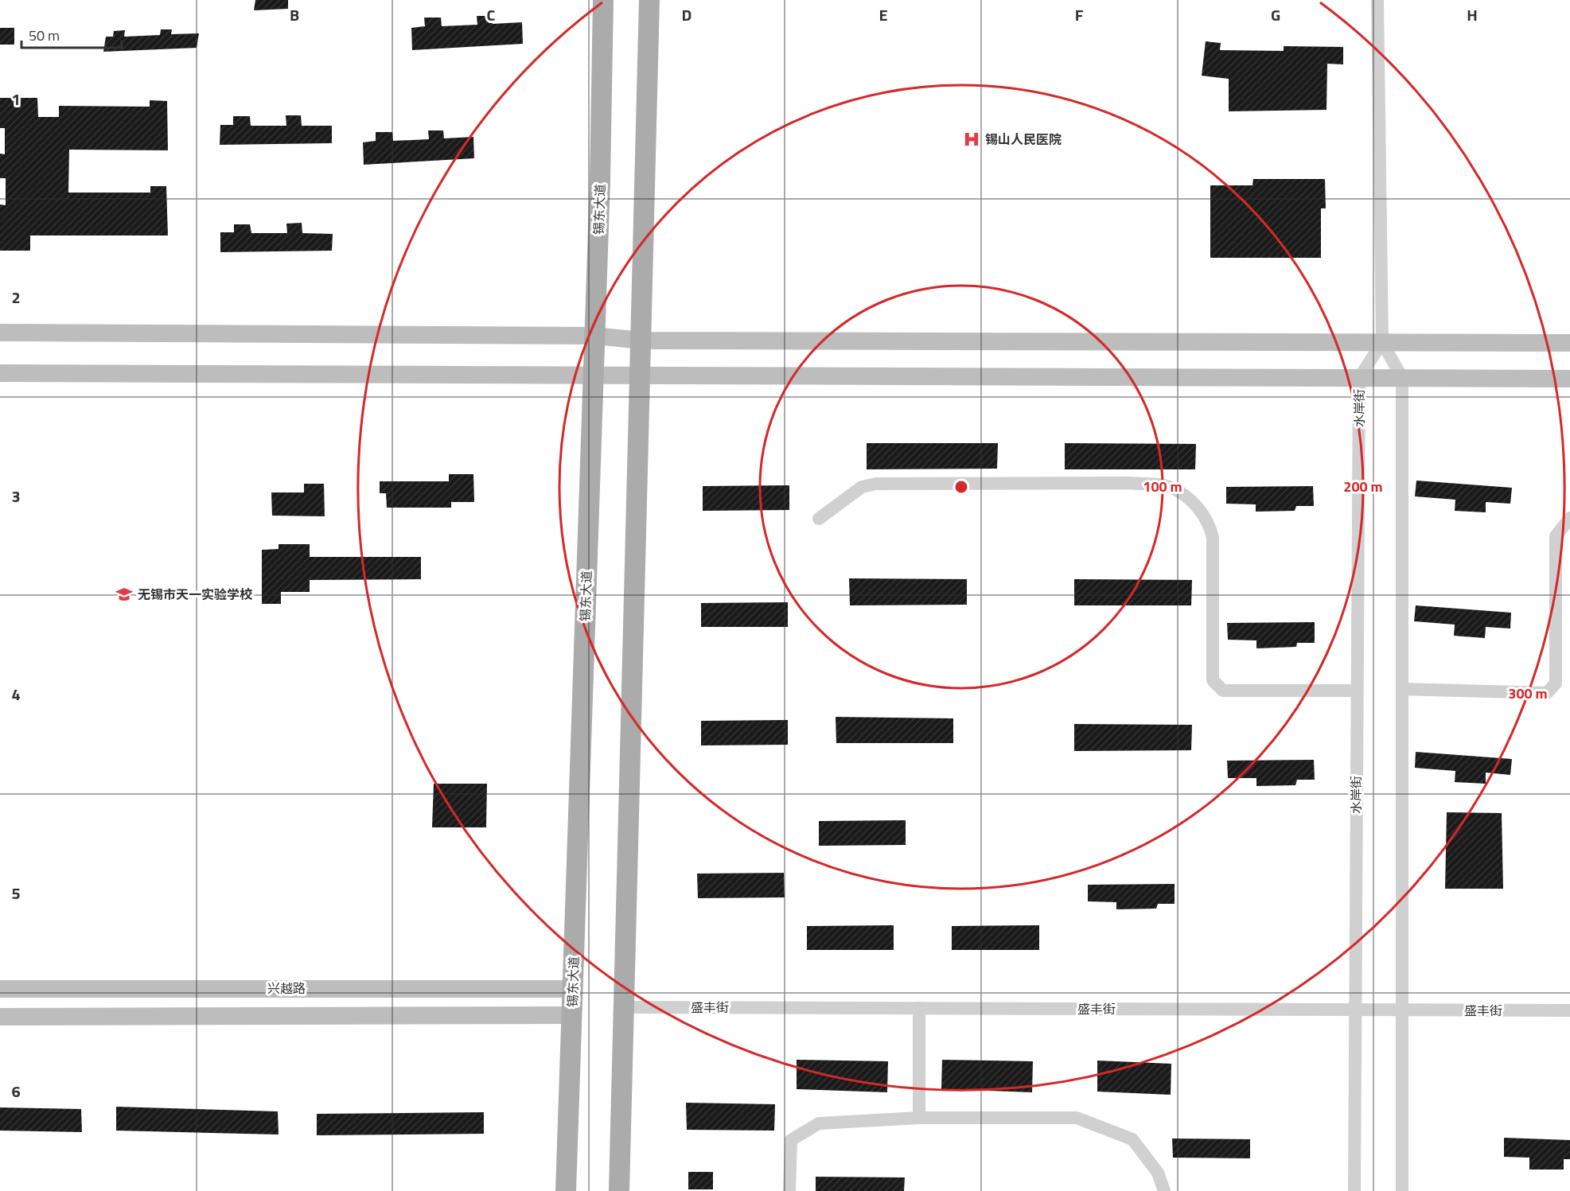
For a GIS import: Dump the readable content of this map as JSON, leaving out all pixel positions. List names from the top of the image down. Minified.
{"streets":{"main road":["锡东大道","兴越路"],"street":["水岸街","盛丰街"]},"crossings":[["锡东大道","兴越路"],["水岸街","盛丰街"]],"places":{"hospital":["锡山人民医院"],"school or university":["无锡市天一实验学校"]},"scale_bar":"50 m","grid":{"columns":["B","C","D","E","F","G","H"],"rows":["1","2","3","4","5","6"]},"rings":["100 m","200 m","300 m"]}
